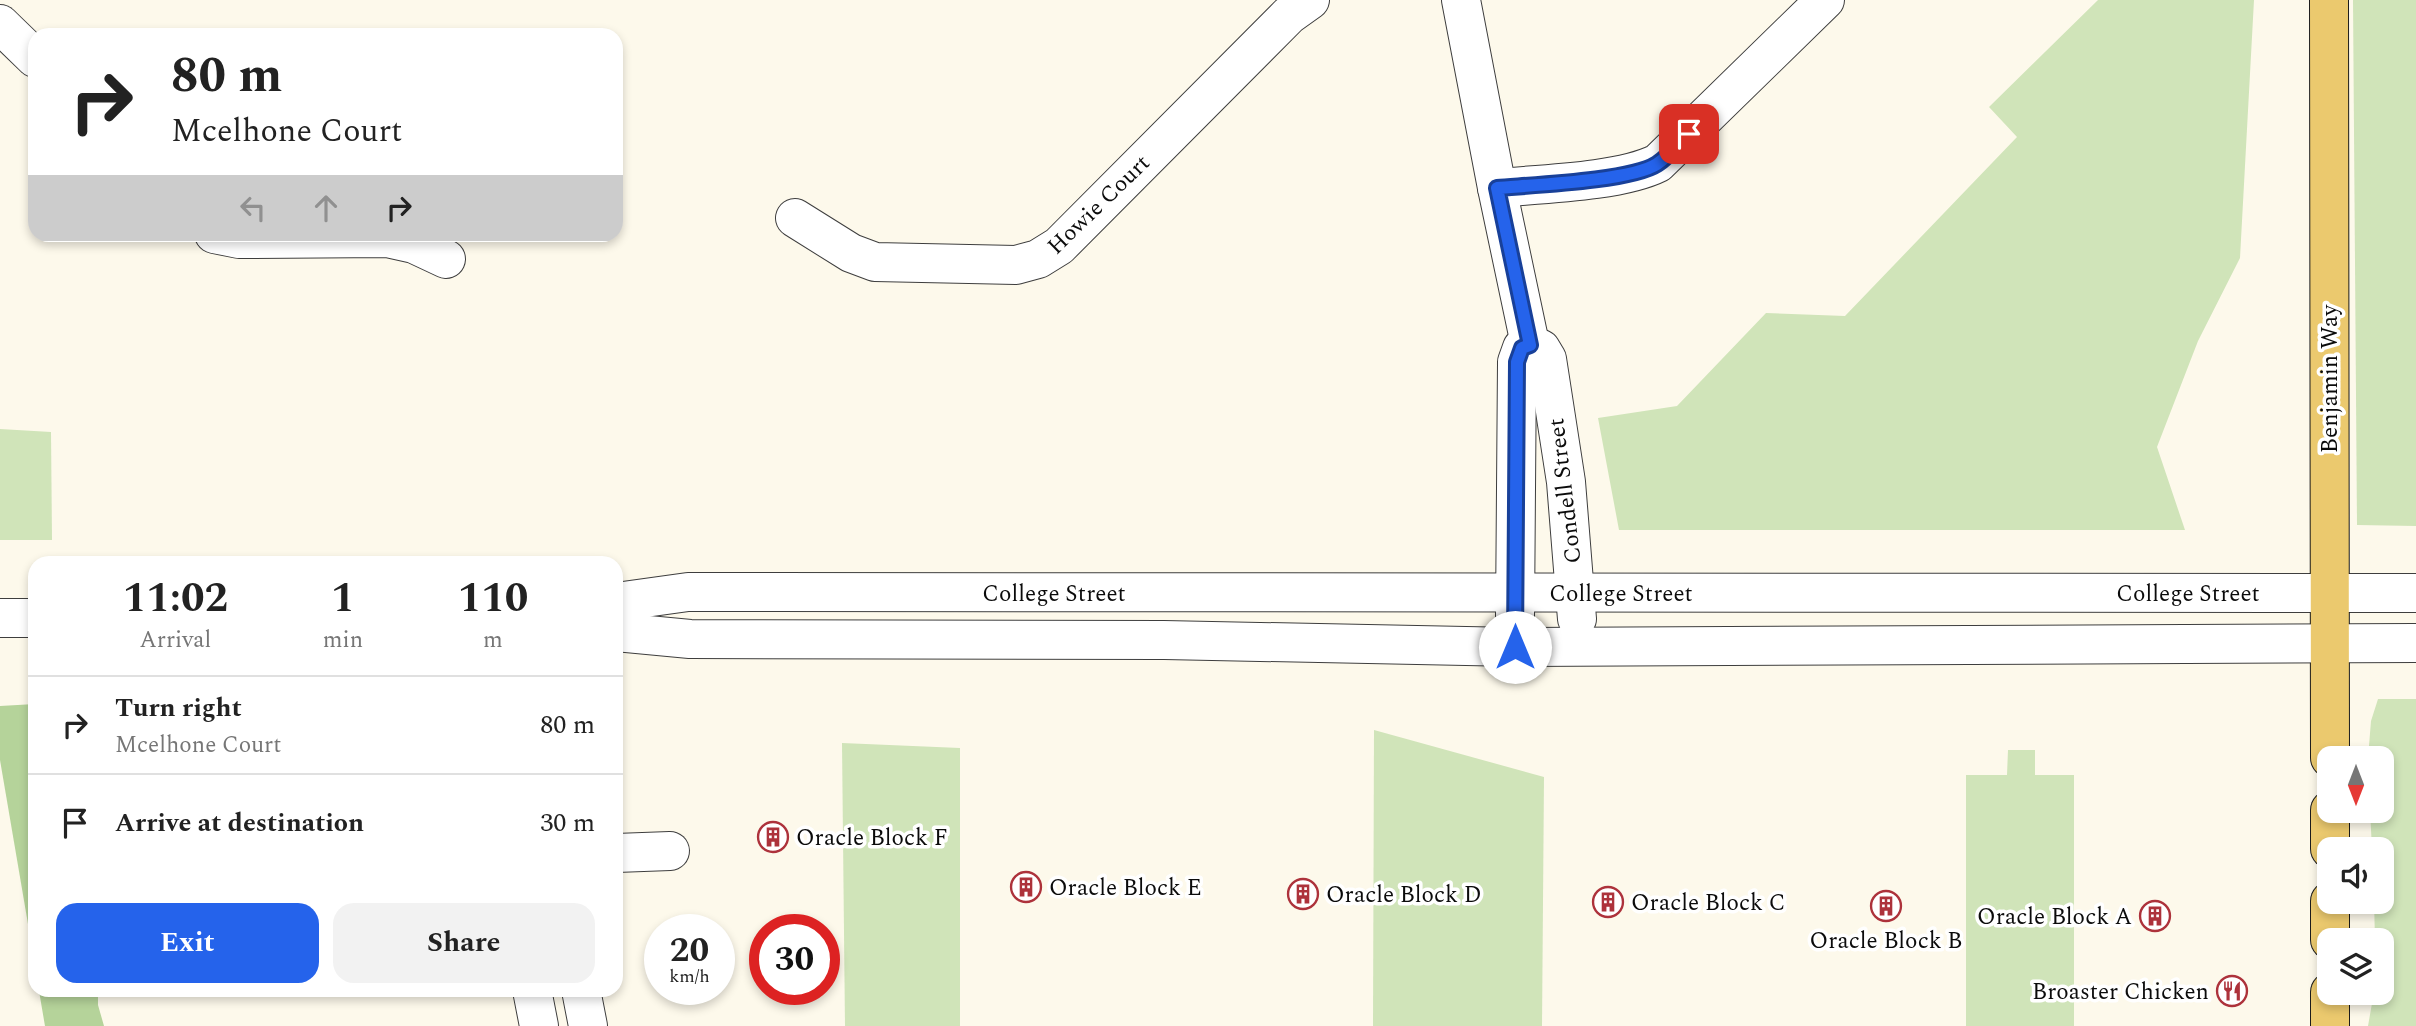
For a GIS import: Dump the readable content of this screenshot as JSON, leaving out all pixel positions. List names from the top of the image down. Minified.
{"streets":{"main road":["Benjamin Way"],"street":["Howie Court","Condell Street","College Street"]},"crossings":[["Benjamin Way","College Street"],["Condell Street","College Street"]],"places":{"building":["Oracle Block F","Oracle Block E","Oracle Block D","Oracle Block C","Oracle Block B","Oracle Block A"],"restaurant":["Broaster Chicken"]},"north":"bottom","page":{"turn":["80 m","Mcelhone Court"],"eta":["11:02","Arrival","1","min","110","m"],"list":[{"name":"Turn right","note":"Mcelhone Court","value":"80 m"},{"name":"Arrive at destination","value":"30 m"}],"buttons":["Exit","Share"],"speed":"20 km/h","limit":"30"}}
